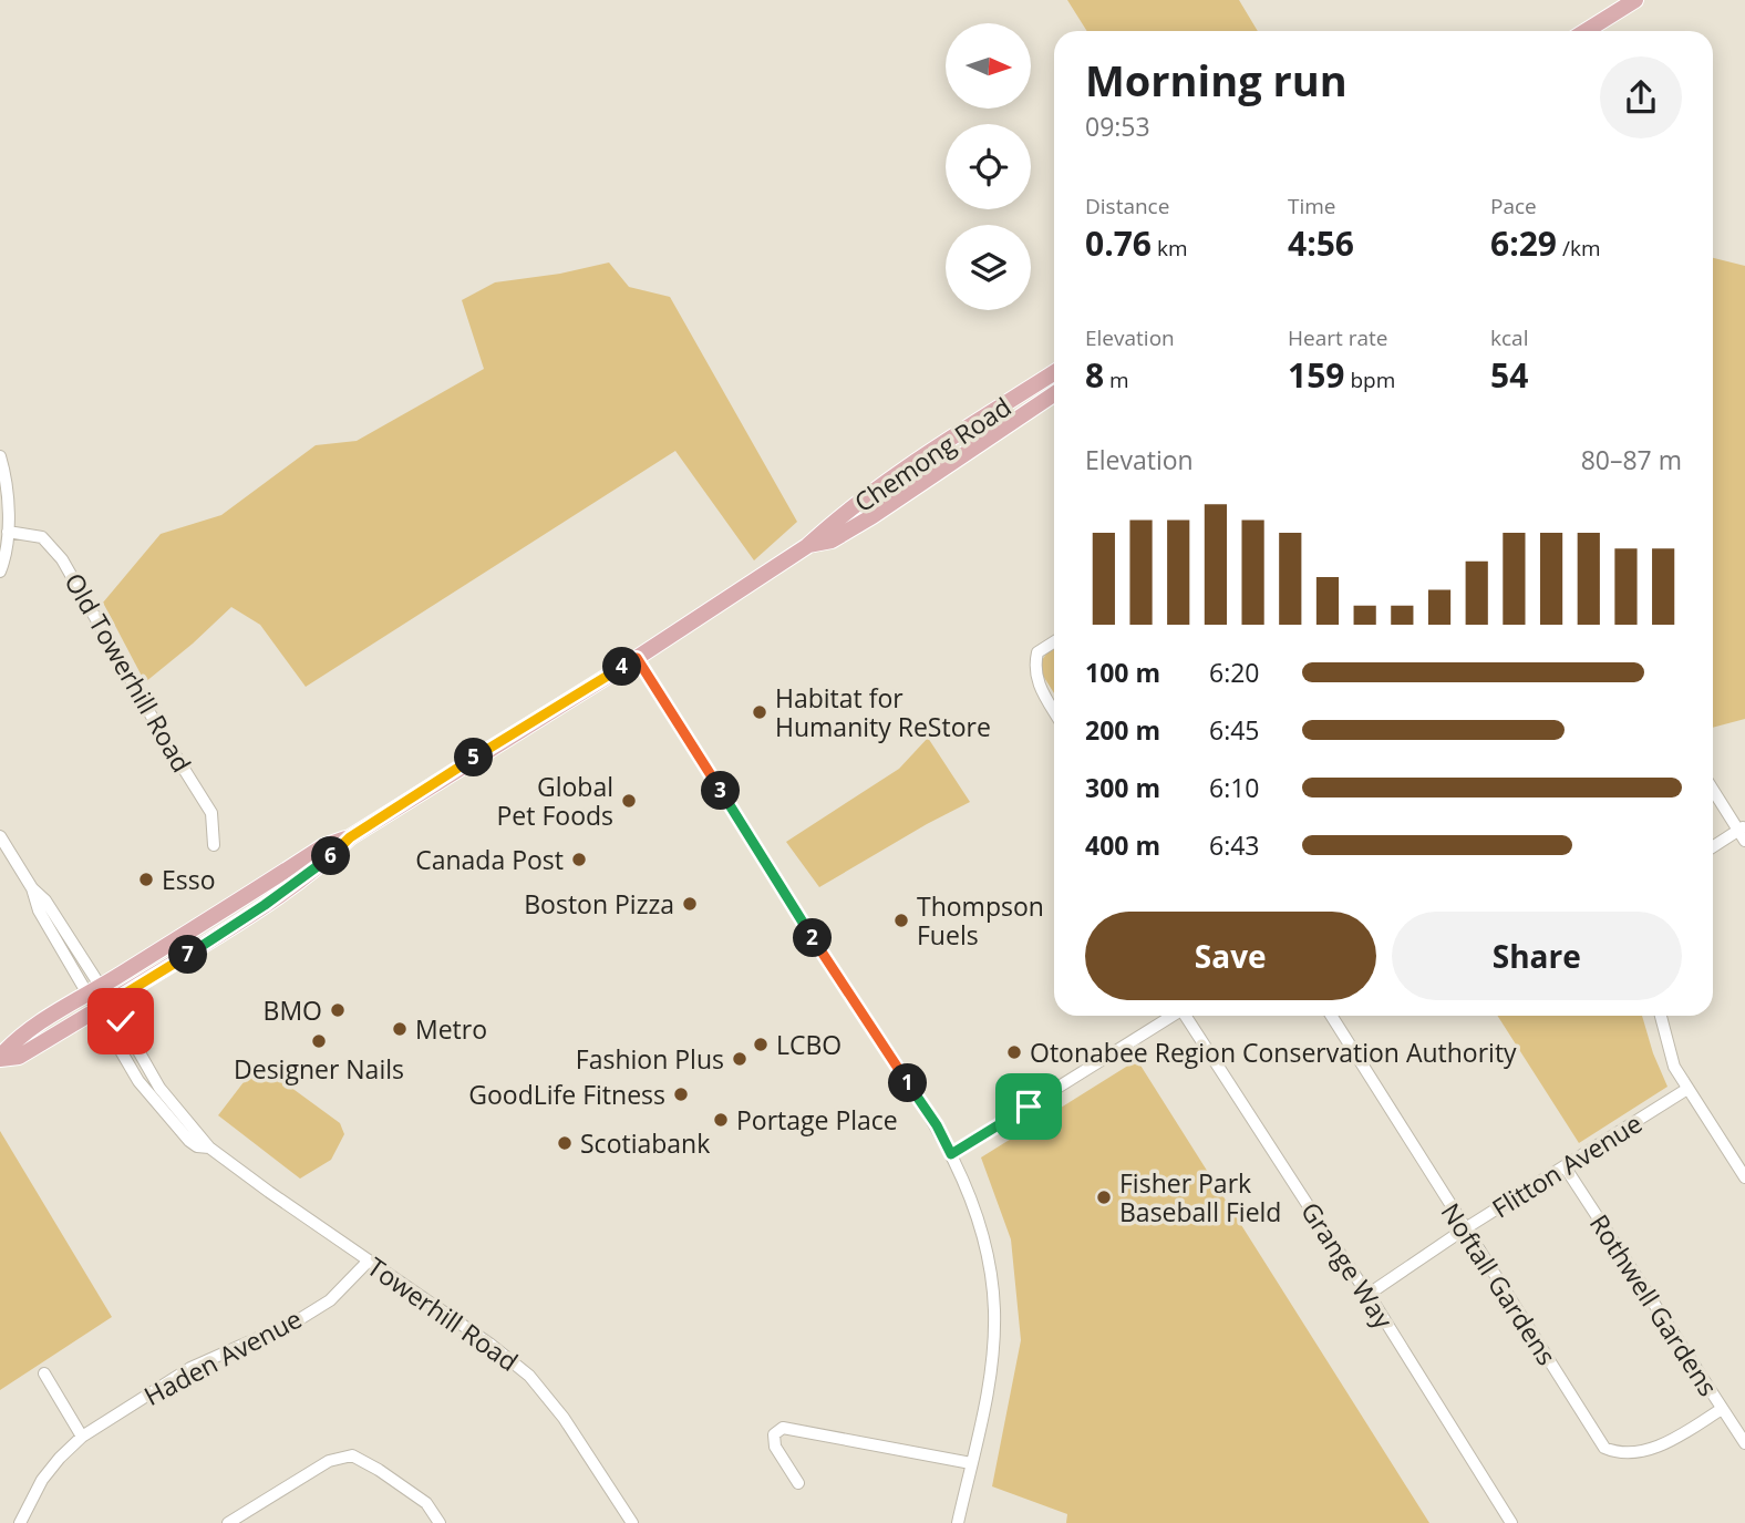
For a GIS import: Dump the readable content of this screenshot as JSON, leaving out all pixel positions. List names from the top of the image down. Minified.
{"streets":{"main road":["Chemong Road"],"street":["Old Towerhill Road","Flitton Avenue","Grange Way","Noftall Gardens","Rothwell Gardens","Towerhill Road","Haden Avenue"]},"crossings":[["Chemong Road","Towerhill Road"],["Flitton Avenue","Grange Way"],["Flitton Avenue","Noftall Gardens"],["Flitton Avenue","Rothwell Gardens"],["Noftall Gardens","Rothwell Gardens"],["Towerhill Road","Haden Avenue"]],"places":["Habitat for Humanity ReStore","Global Pet Foods","Canada Post","Esso","Boston Pizza","Thompson Fuels","BMO","Metro","Designer Nails","LCBO","Otonabee Region Conservation Authority","Fashion Plus","GoodLife Fitness","Portage Place","Scotiabank","Fisher Park Baseball Field"],"north":"right","page":{"heading":["Morning run","09:53"],"stats":[["Distance","0.76 km"],["Time","4:56"],["Pace","6:29 /km"],["Elevation","8 m"],["Heart rate","159 bpm"],["kcal","54"]],"chart":["Elevation","80–87 m"],"list":[{"name":"100 m","note":"6:20"},{"name":"200 m","note":"6:45"},{"name":"300 m","note":"6:10"},{"name":"400 m","note":"6:43"}],"pins":["4","5","3","6","2","7","1"],"buttons":["Save","Share"]}}
